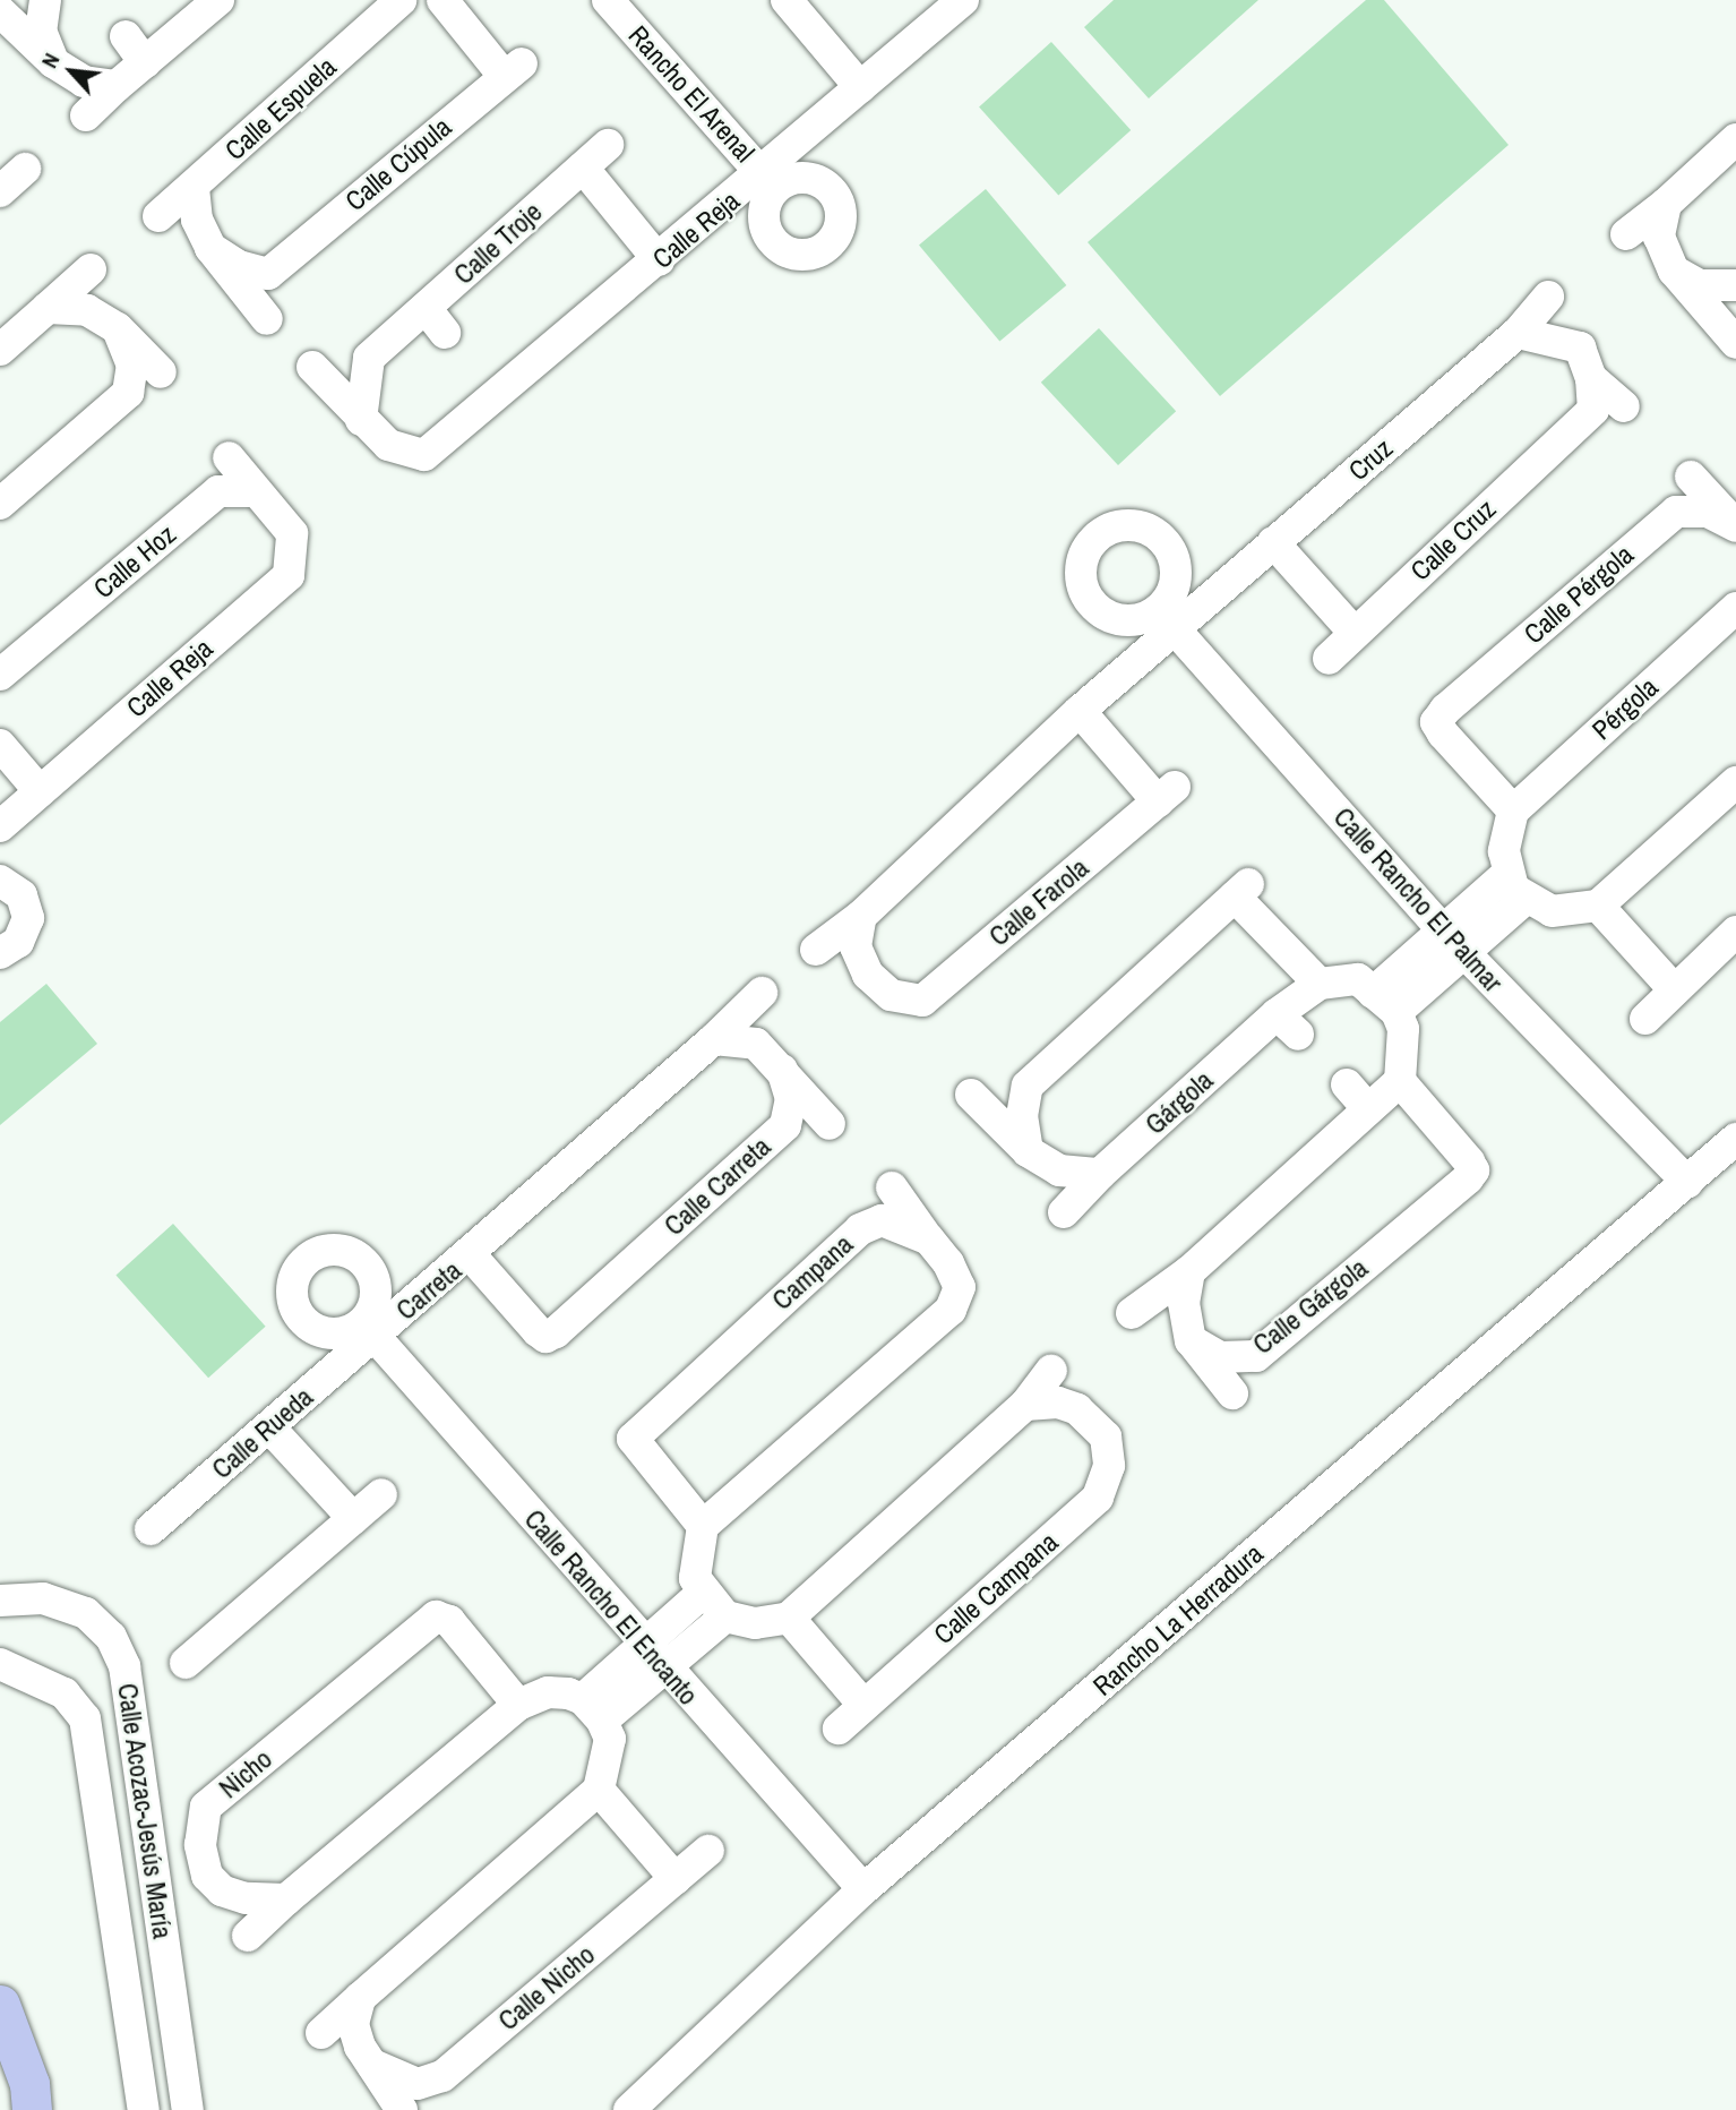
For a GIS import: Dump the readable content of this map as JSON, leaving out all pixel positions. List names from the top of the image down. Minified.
{"streets":{"street":["Rancho El Arenal","Calle Espuela","Calle Cúpula","Calle Reja","Calle Troje","Cruz","Calle Cruz","Calle Hoz","Calle Pérgola","Pérgola","Calle Rancho El Palmar","Calle Farola","Gárgola","Calle Carreta","Campana","Carreta","Calle Gárgola","Calle Rueda","Calle Campana","Calle Rancho El Encanto","Rancho La Herradura","Nicho","Calle Acozac-Jesús María","Calle Nicho"]},"crossings":[["Rancho El Arenal","Calle Reja"],["Calle Reja","Calle Troje"],["Calle Reja","Calle Hoz"],["Cruz","Calle Cruz"],["Cruz","Calle Rancho El Palmar"],["Calle Pérgola","Pérgola"],["Calle Rancho El Palmar","Rancho La Herradura"],["Calle Carreta","Carreta"],["Carreta","Calle Rueda"],["Carreta","Calle Rancho El Encanto"],["Calle Rueda","Calle Rancho El Encanto"],["Calle Rancho El Encanto","Rancho La Herradura"]],"north":"top left"}
